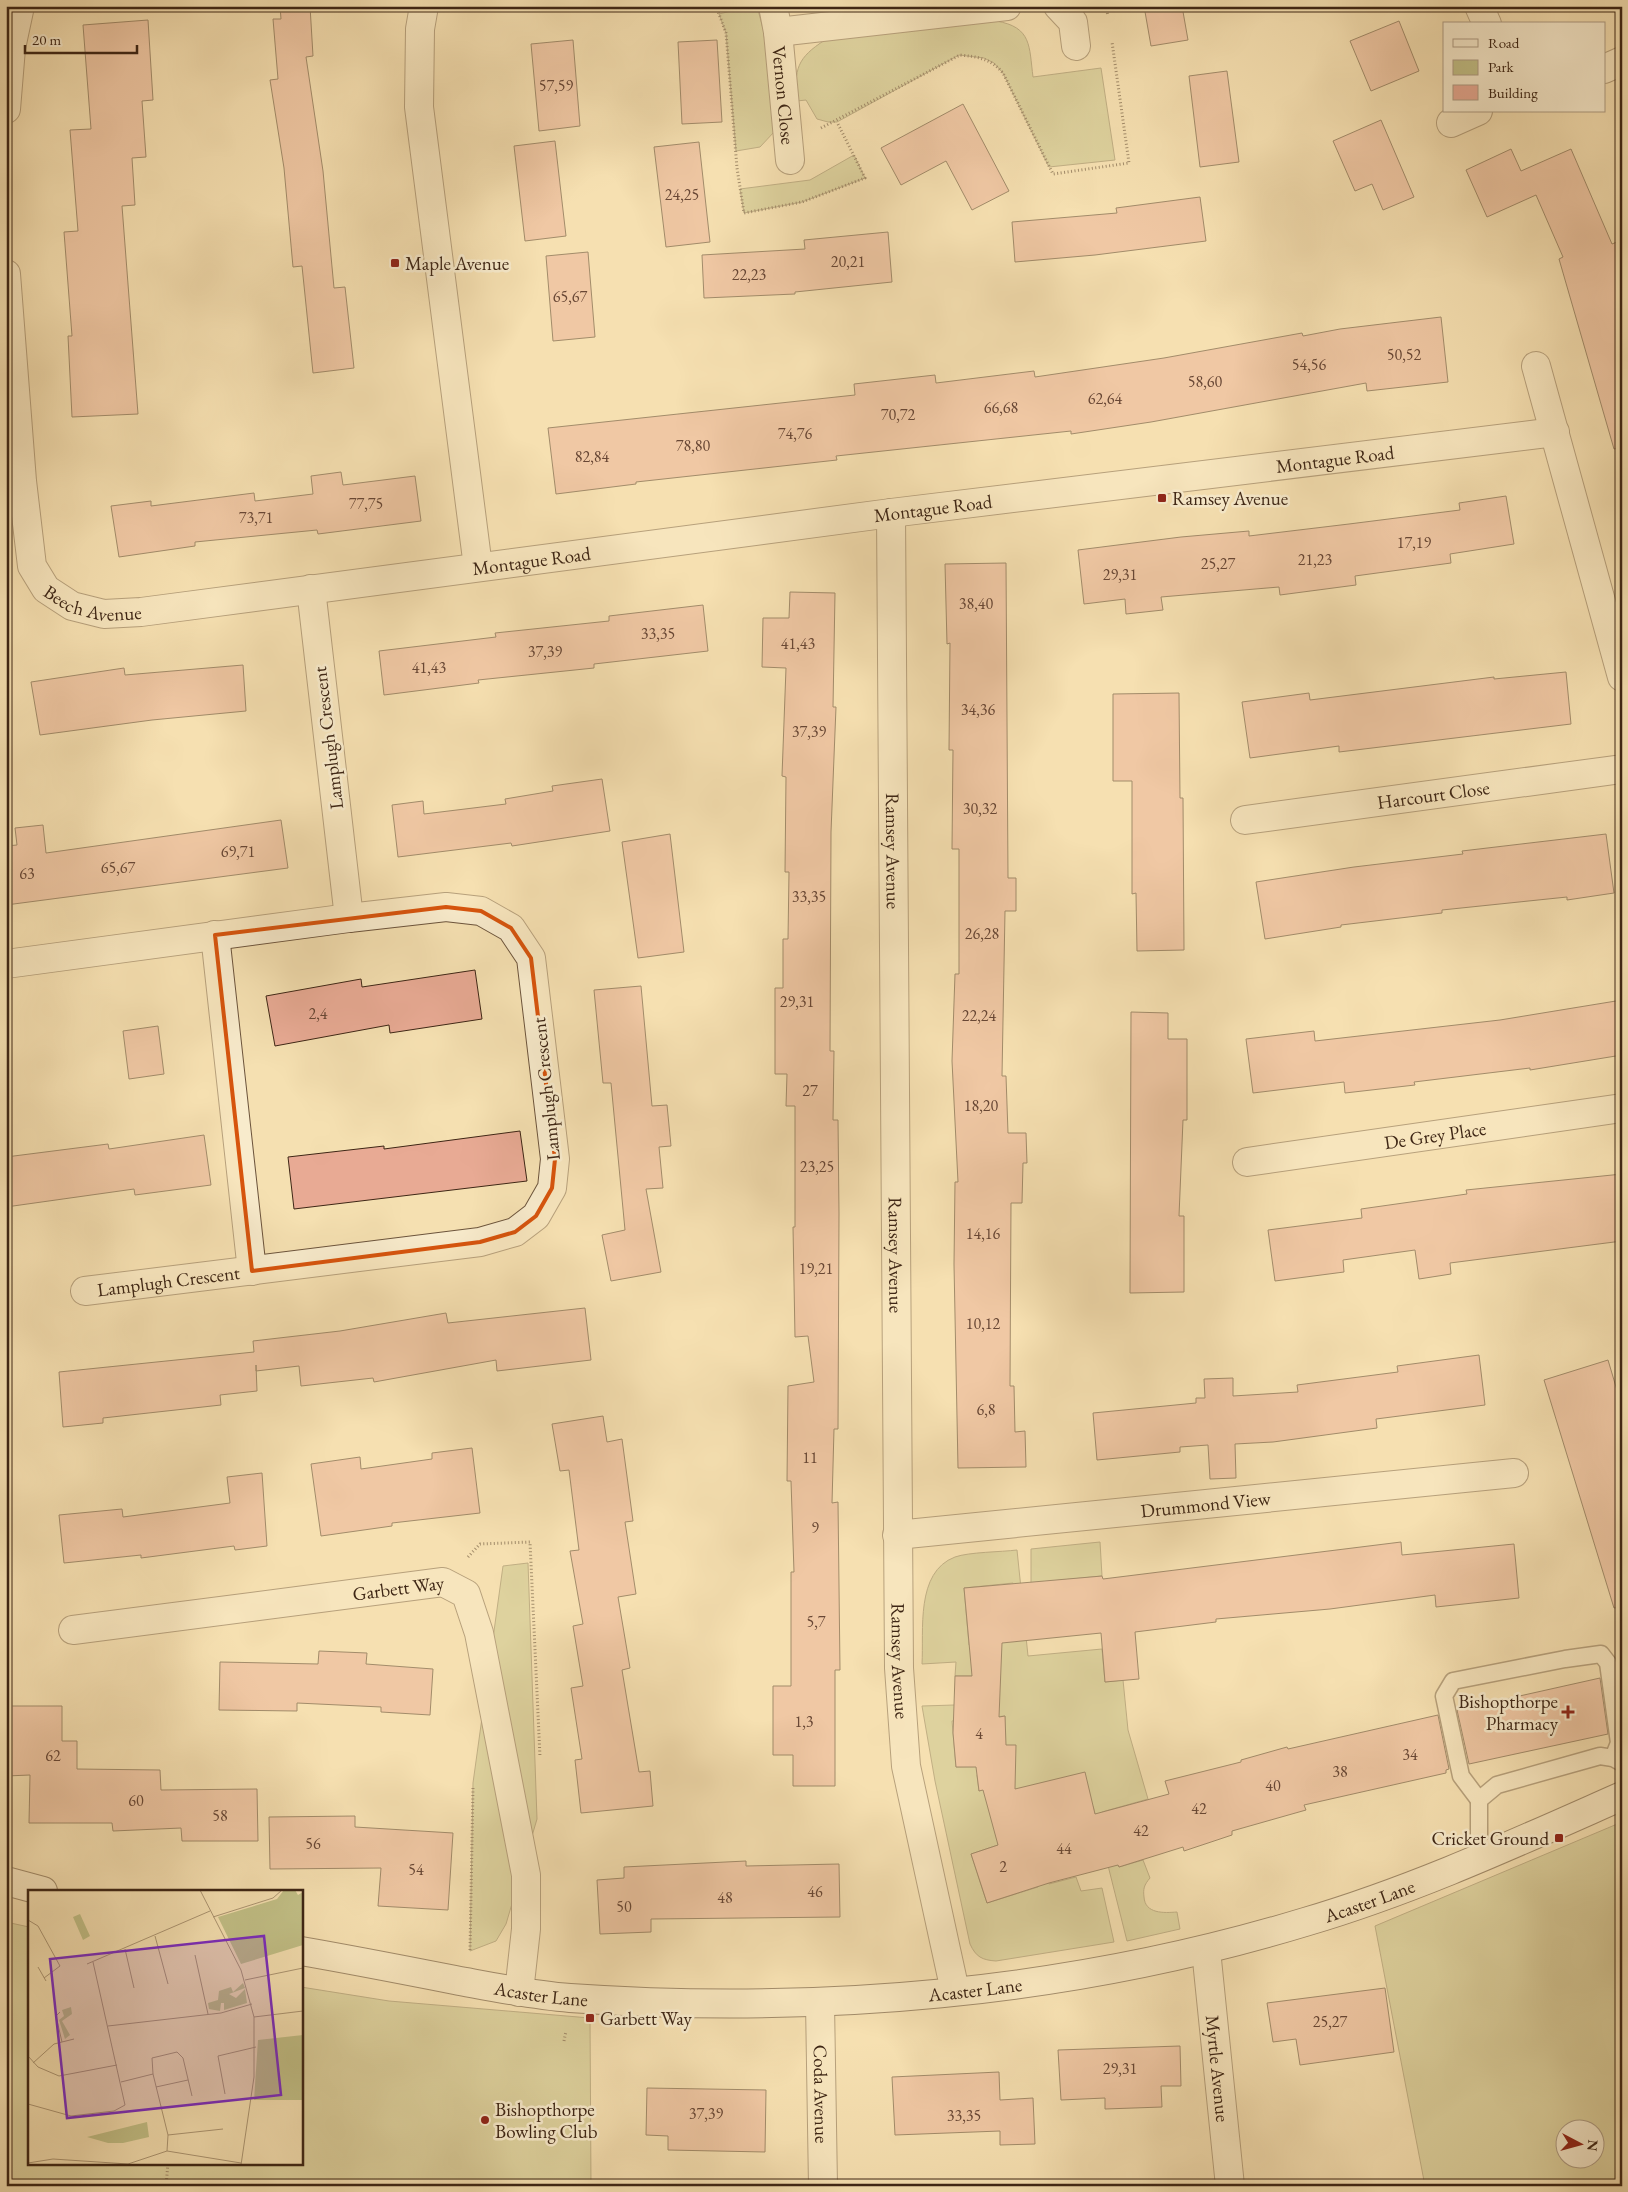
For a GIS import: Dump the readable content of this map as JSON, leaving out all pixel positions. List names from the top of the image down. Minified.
{"streets":{"street":["Vernon Close","Montague Road","Beech Avenue","Lamplugh Crescent","Harcourt Close","Ramsey Avenue","De Grey Place","Drummond View","Garbett Way","Acaster Lane","Myrtle Avenue","Coda Avenue"]},"crossings":[["Montague Road","Beech Avenue"],["Montague Road","Lamplugh Crescent"],["Montague Road","Ramsey Avenue"],["Beech Avenue","Lamplugh Crescent"],["Ramsey Avenue","Drummond View"],["Ramsey Avenue","Acaster Lane"],["Garbett Way","Acaster Lane"],["Acaster Lane","Myrtle Avenue"],["Acaster Lane","Coda Avenue"]],"places":{"transit":["Maple Avenue","Ramsey Avenue","Cricket Ground","Garbett Way"],"health":["Bishopthorpe Pharmacy"],"other":["Bishopthorpe Bowling Club"]},"house_numbers":["57,59","24,25","20,21","22,23","65,67","50,52","54,56","58,60","62,64","66,68","70,72","74,76","78,80","82,84","77,75","73,71","17,19","21,23","25,27","29,31","38,40","33,35","41,43","37,39","41,43","34,36","37,39","30,32","69,71","65,67","63","33,35","26,28","29,31","2,4","22,24","27","18,20","23,25","14,16","19,21","10,12","6,8","11","9","5,7","1,3","4","34","62","38","40","60","42","58","42","56","44","2","54","46","48","50","25,27","29,31","37,39","33,35"],"legend":["Road","Park","Building"],"scale_bar":"20 m","north":"right"}
